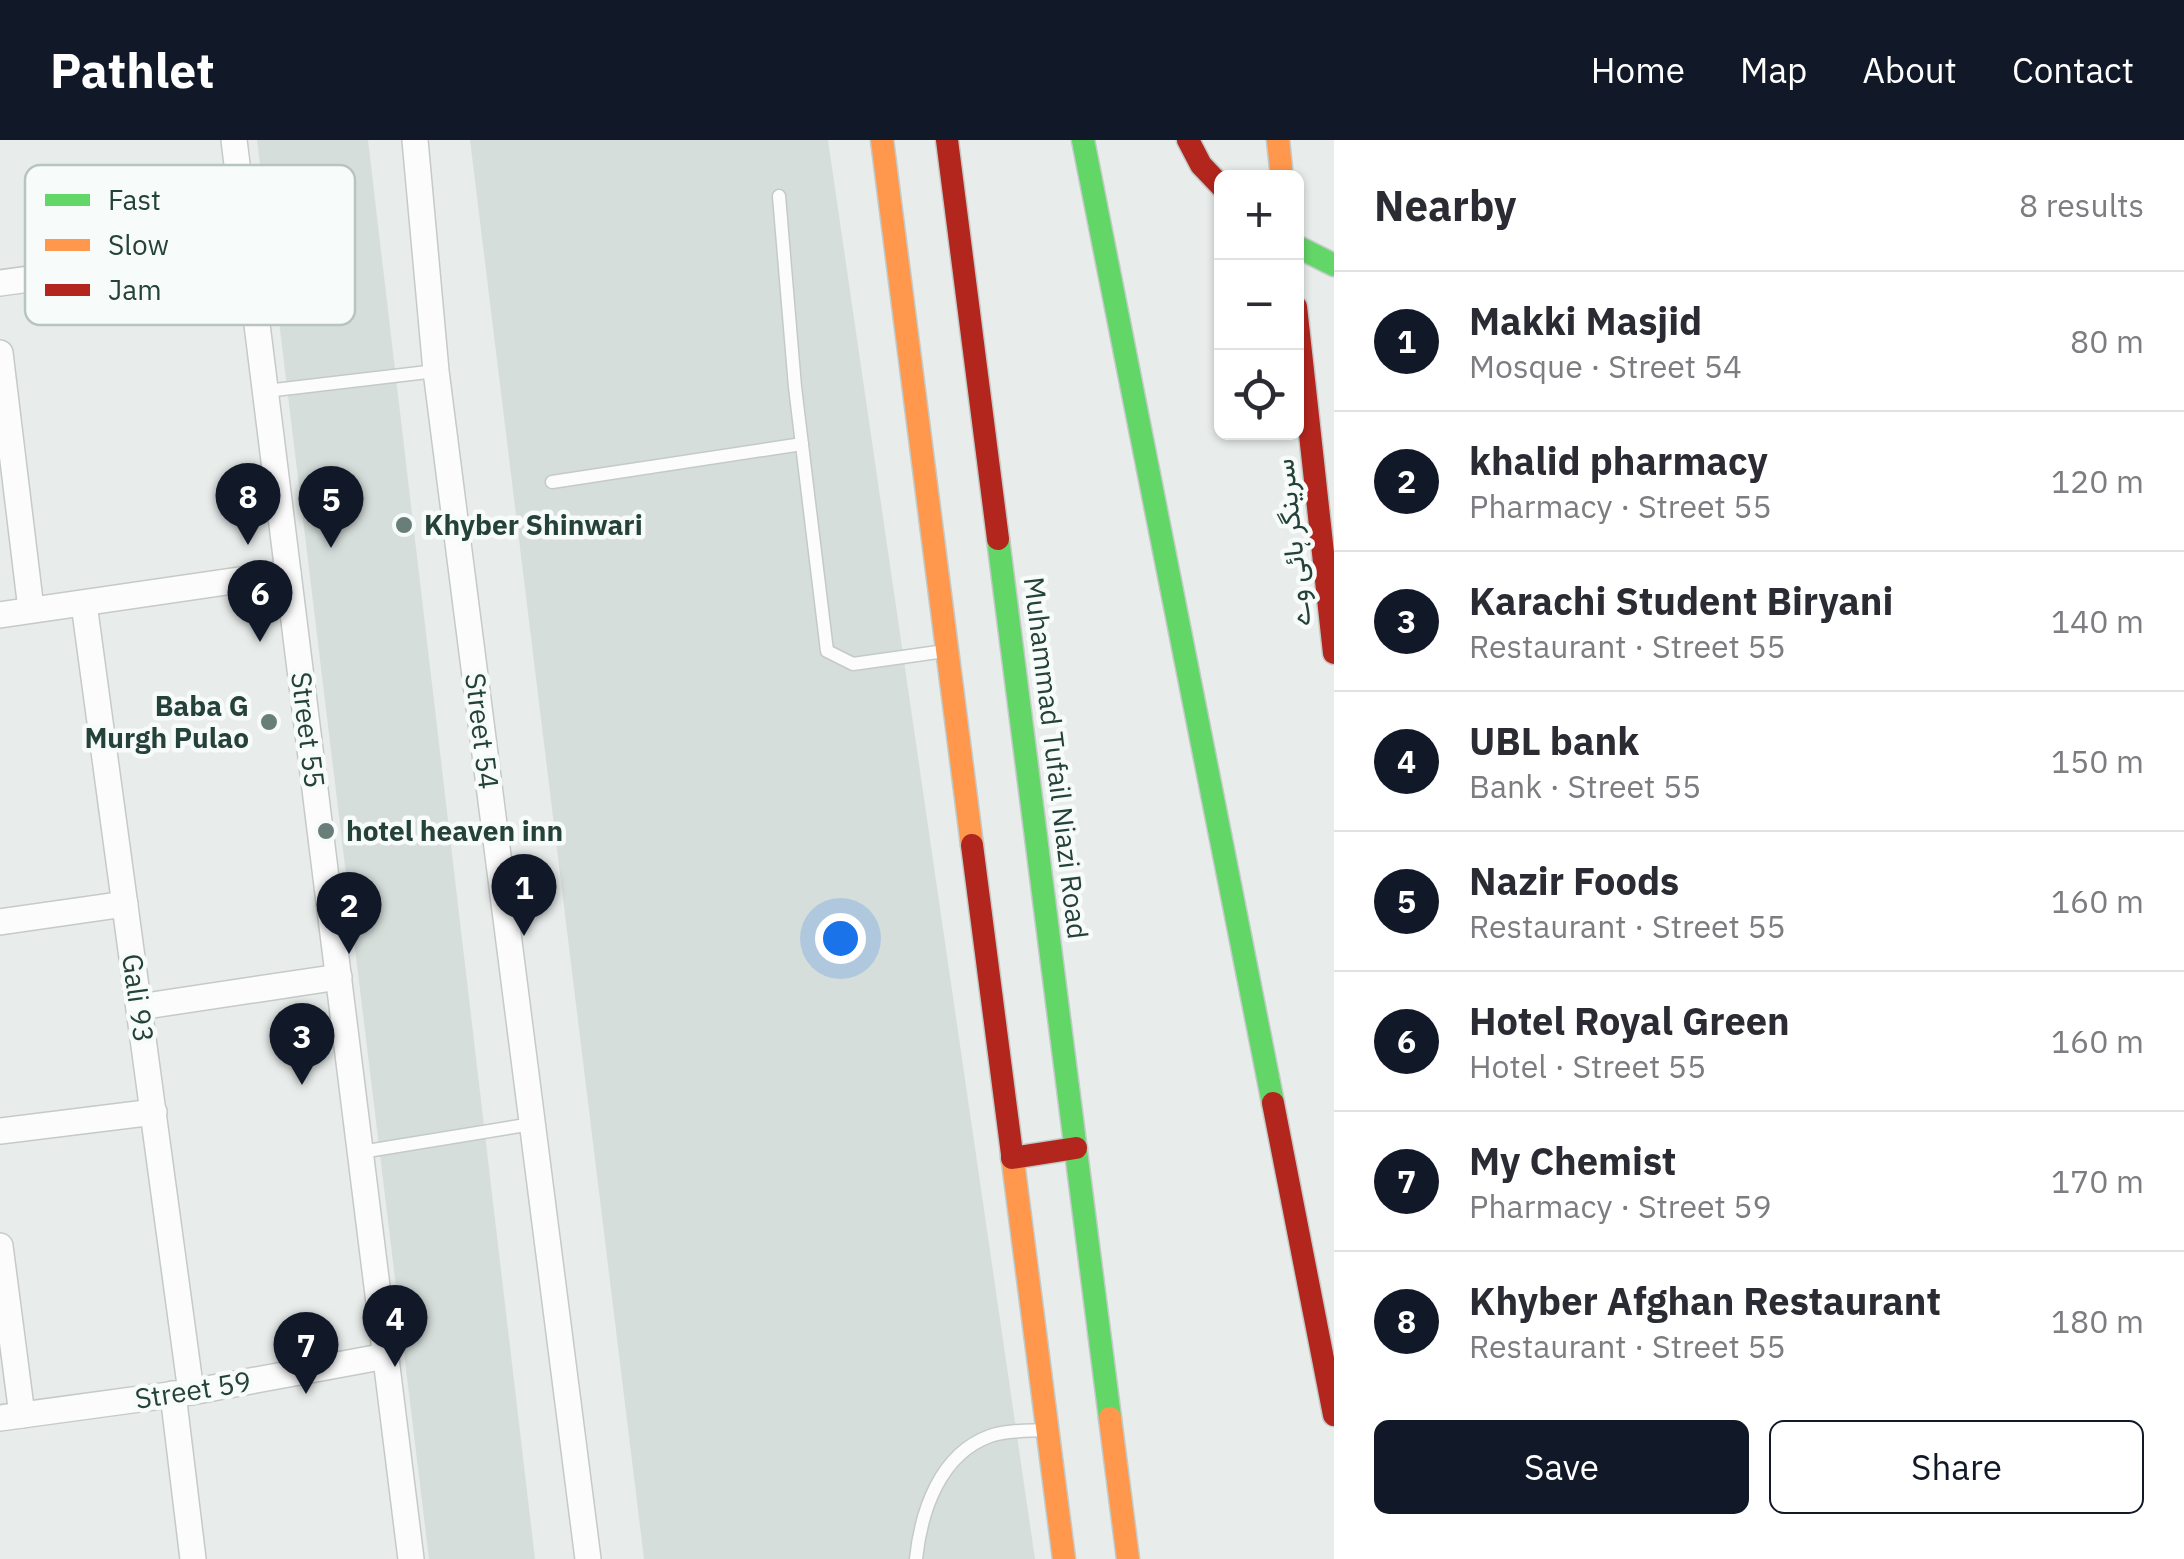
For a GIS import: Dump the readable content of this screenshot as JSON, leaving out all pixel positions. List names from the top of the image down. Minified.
{"streets":{"main road":["سرینگر ہائی وے","Muhammad Tufail Niazi Road"],"street":["Street 55","Street 54","Gali 93","Street 59"]},"crossings":[["Street 55","Street 59"],["Gali 93","Street 59"]],"places":["Khyber Shinwari","Baba G Murgh Pulao","hotel heaven inn"],"legend":["Fast","Slow","Jam"],"page":{"header":"Pathlet","nav":["Home","Map","About","Contact"],"heading":["Nearby","8 results"],"map_buttons":["+","−"],"list":[{"mark":"1","name":"Makki Masjid","note":"Mosque · Street 54","value":"80 m"},{"mark":"2","name":"khalid pharmacy","note":"Pharmacy · Street 55","value":"120 m"},{"mark":"3","name":"Karachi Student Biryani","note":"Restaurant · Street 55","value":"140 m"},{"mark":"4","name":"UBL bank","note":"Bank · Street 55","value":"150 m"},{"mark":"5","name":"Nazir Foods","note":"Restaurant · Street 55","value":"160 m"},{"mark":"6","name":"Hotel Royal Green","note":"Hotel · Street 55","value":"160 m"},{"mark":"7","name":"My Chemist","note":"Pharmacy · Street 59","value":"170 m"},{"mark":"8","name":"Khyber Afghan Restaurant","note":"Restaurant · Street 55","value":"180 m"}],"pins":["8","5","6","1","2","3","4","7"],"buttons":["Save","Share"]}}
